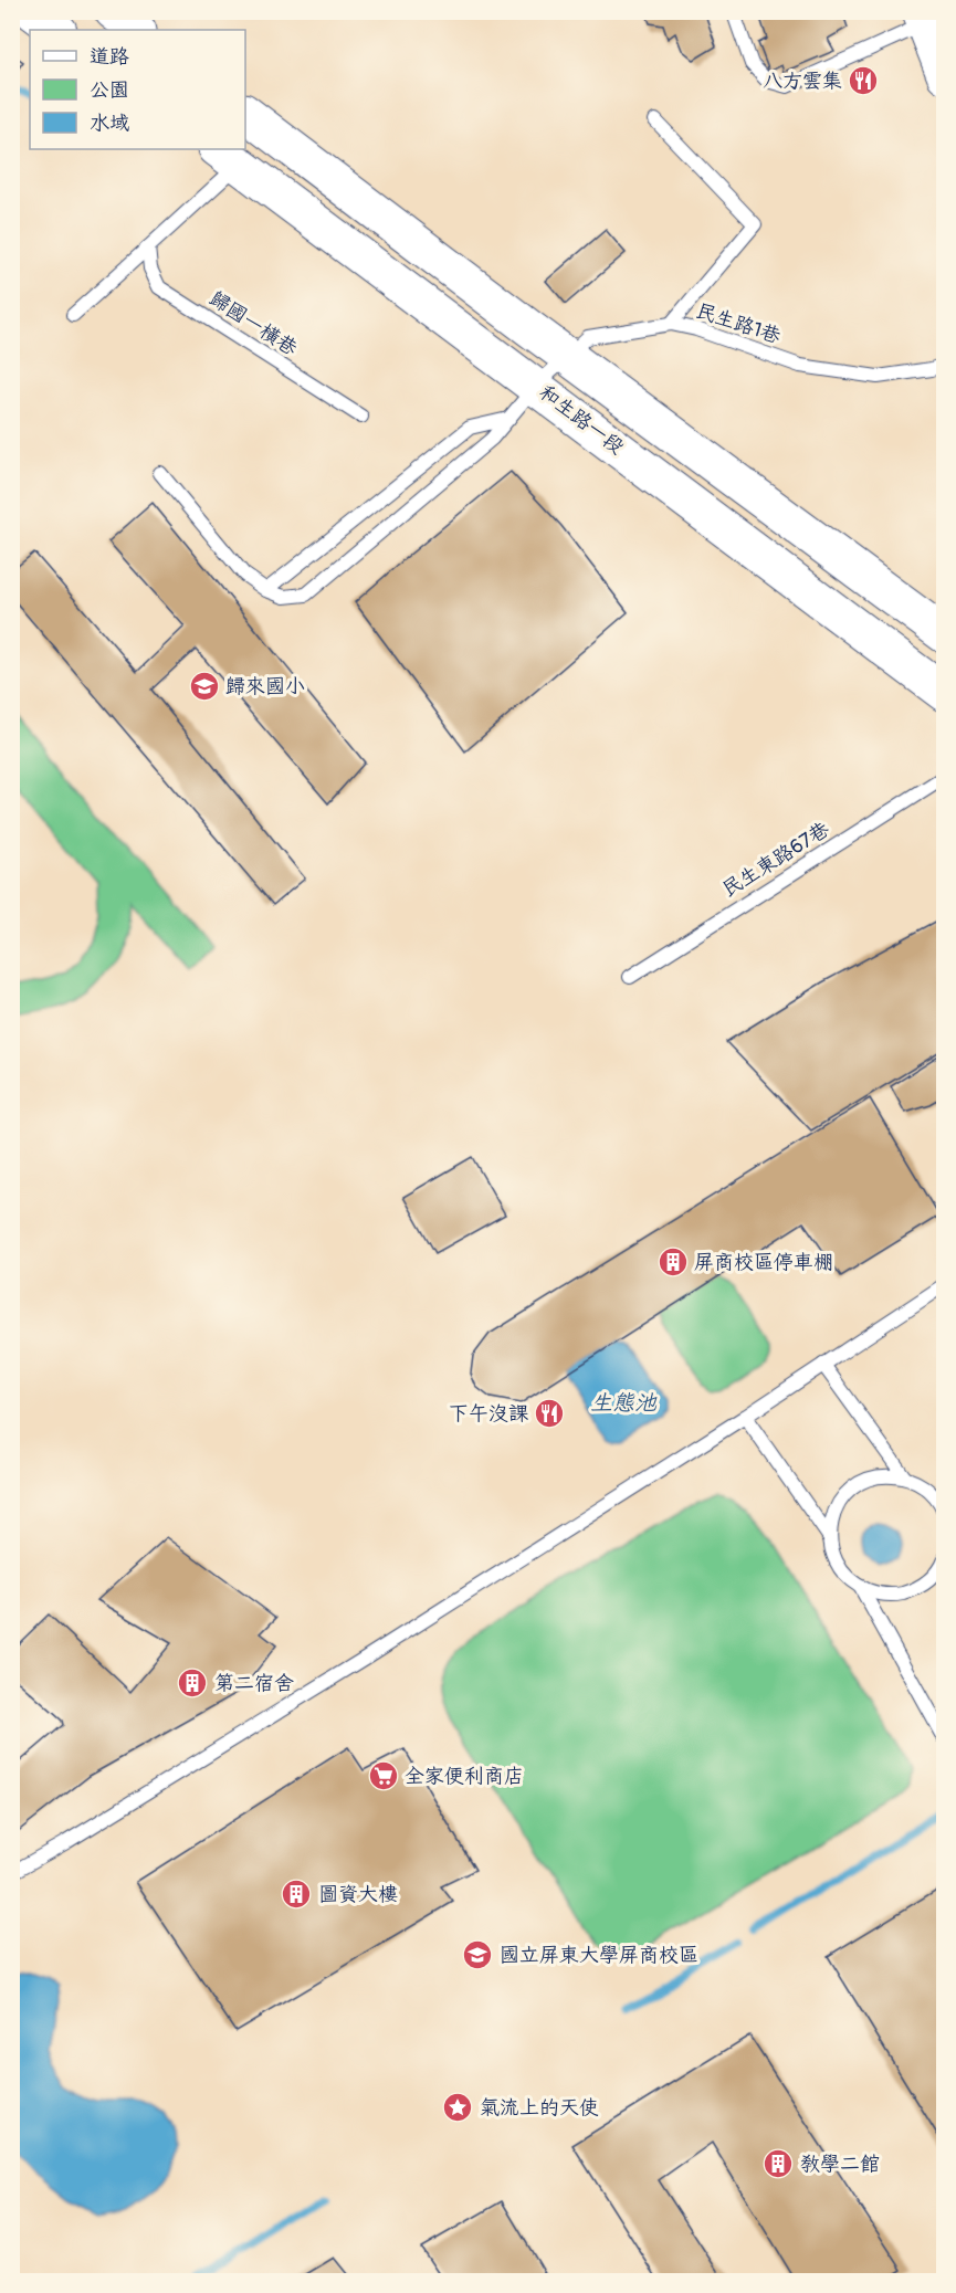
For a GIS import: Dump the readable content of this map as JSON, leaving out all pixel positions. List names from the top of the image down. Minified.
{"streets":{"main road":["和生路一段"],"lane":["歸國一橫巷","民生路1巷","民生東路67巷"]},"crossings":[["民生路1巷","和生路一段"]],"water":["生態池"],"places":{"restaurant":["八方雲集","下午沒課"],"school or university":["歸來國小","國立屏東大學屏商校區"],"building":["屏商校區停車棚","第二宿舍","圖資大樓","教學二館"],"supermarket":["全家便利商店"],"place":["氣流上的天使"]},"legend":["道路","公園","水域"]}
